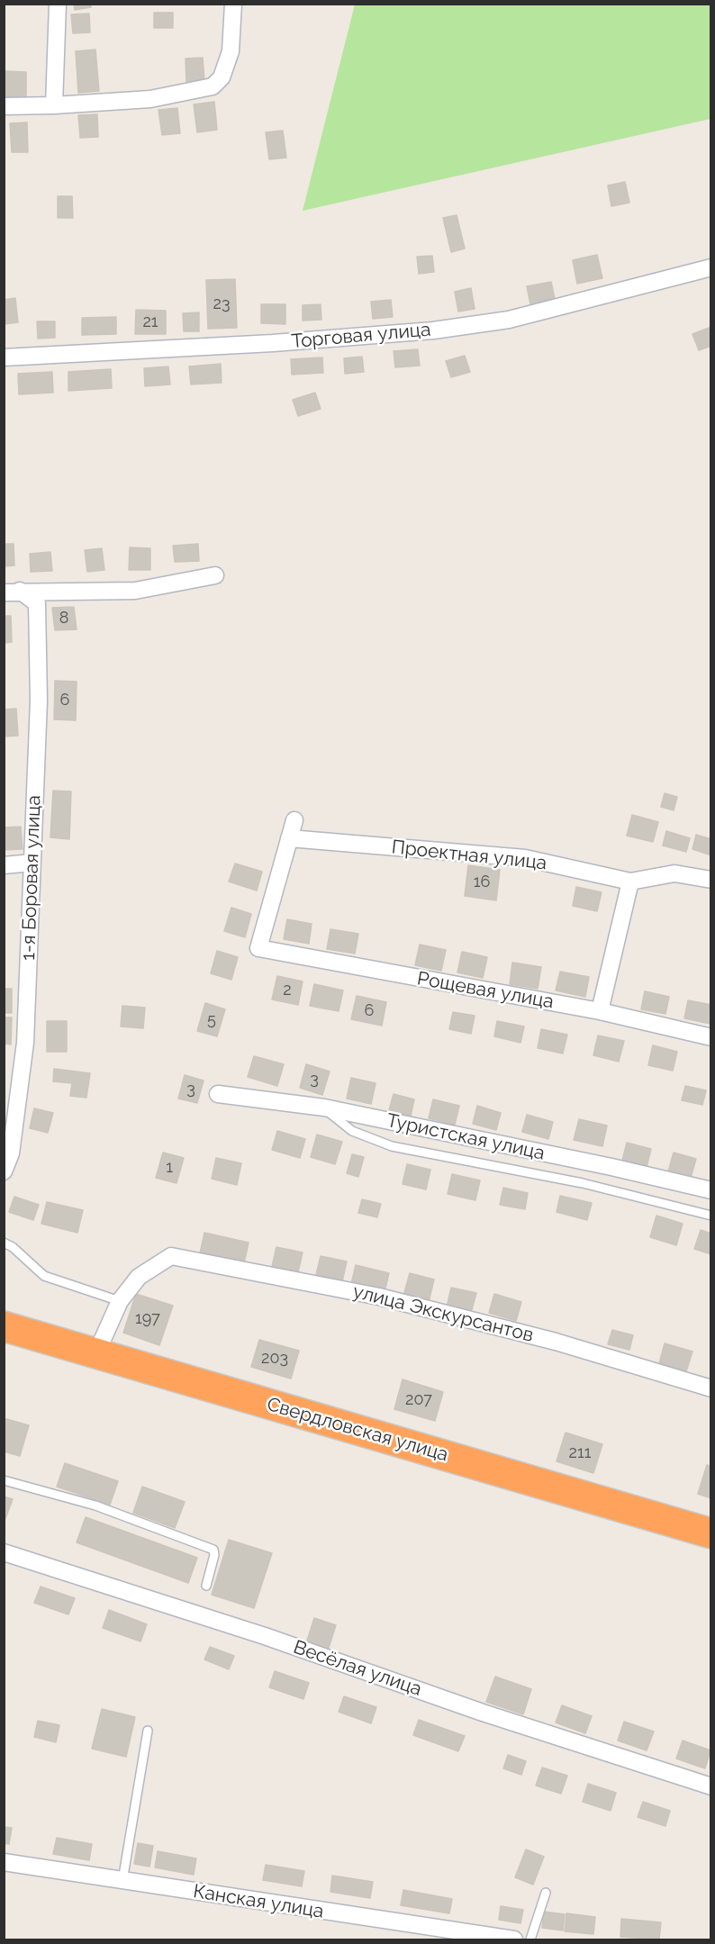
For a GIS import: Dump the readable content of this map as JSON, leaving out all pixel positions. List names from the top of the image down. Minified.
{"streets":{"highway":["Свердловская улица"],"street":["Торговая улица","Проектная улица","1-я Боровая улица","Рощевая улица","Туристская улица","улица Экскурсантов","Весёлая улица","Канская улица"]},"crossings":[["Проектная улица","Рощевая улица"]],"house_numbers":["23","21","8","6","16","2","6","5","3","3","1","197","203","207","211"]}
